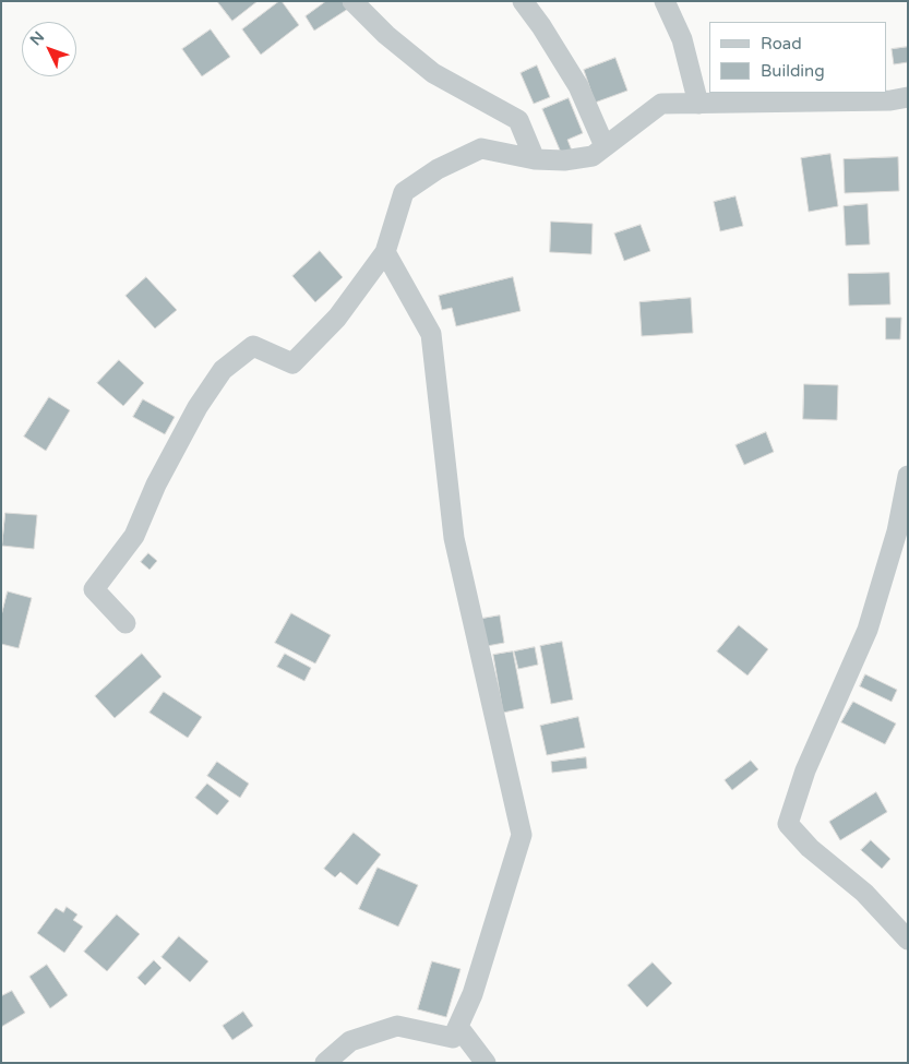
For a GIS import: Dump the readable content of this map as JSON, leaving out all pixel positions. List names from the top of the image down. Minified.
{"legend":["Road","Building"],"north":"top left"}
